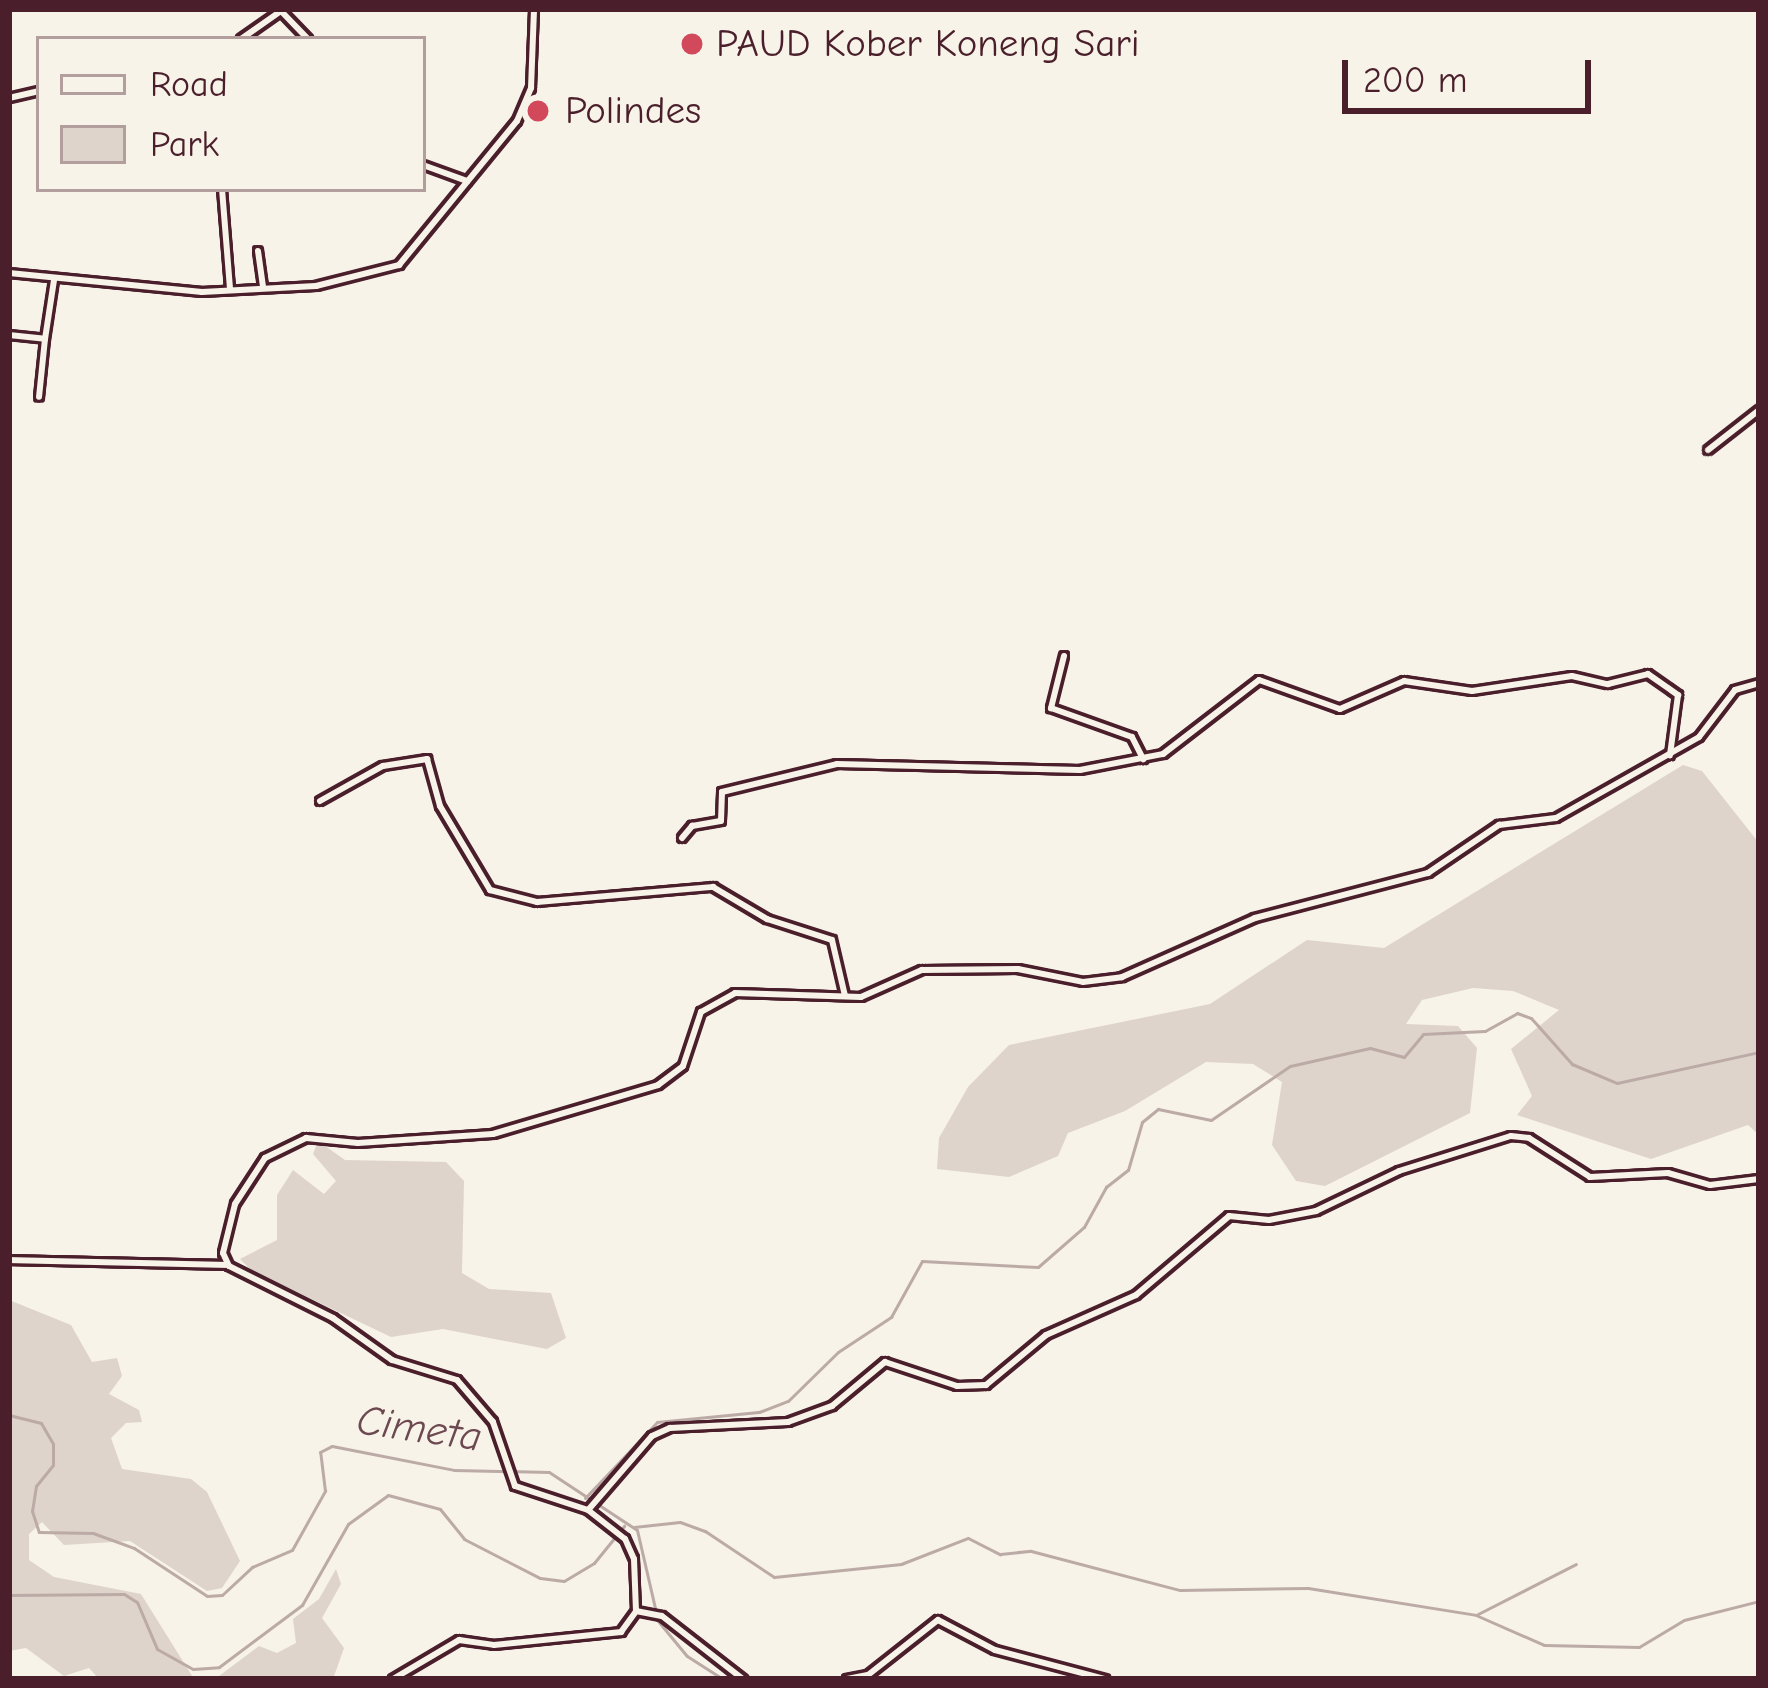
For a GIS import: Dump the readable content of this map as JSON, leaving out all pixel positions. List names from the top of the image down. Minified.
{"water":["Cimeta"],"places":["PAUD Kober Koneng Sari","Polindes"],"legend":["Road","Park"],"scale_bar":"200 m"}
